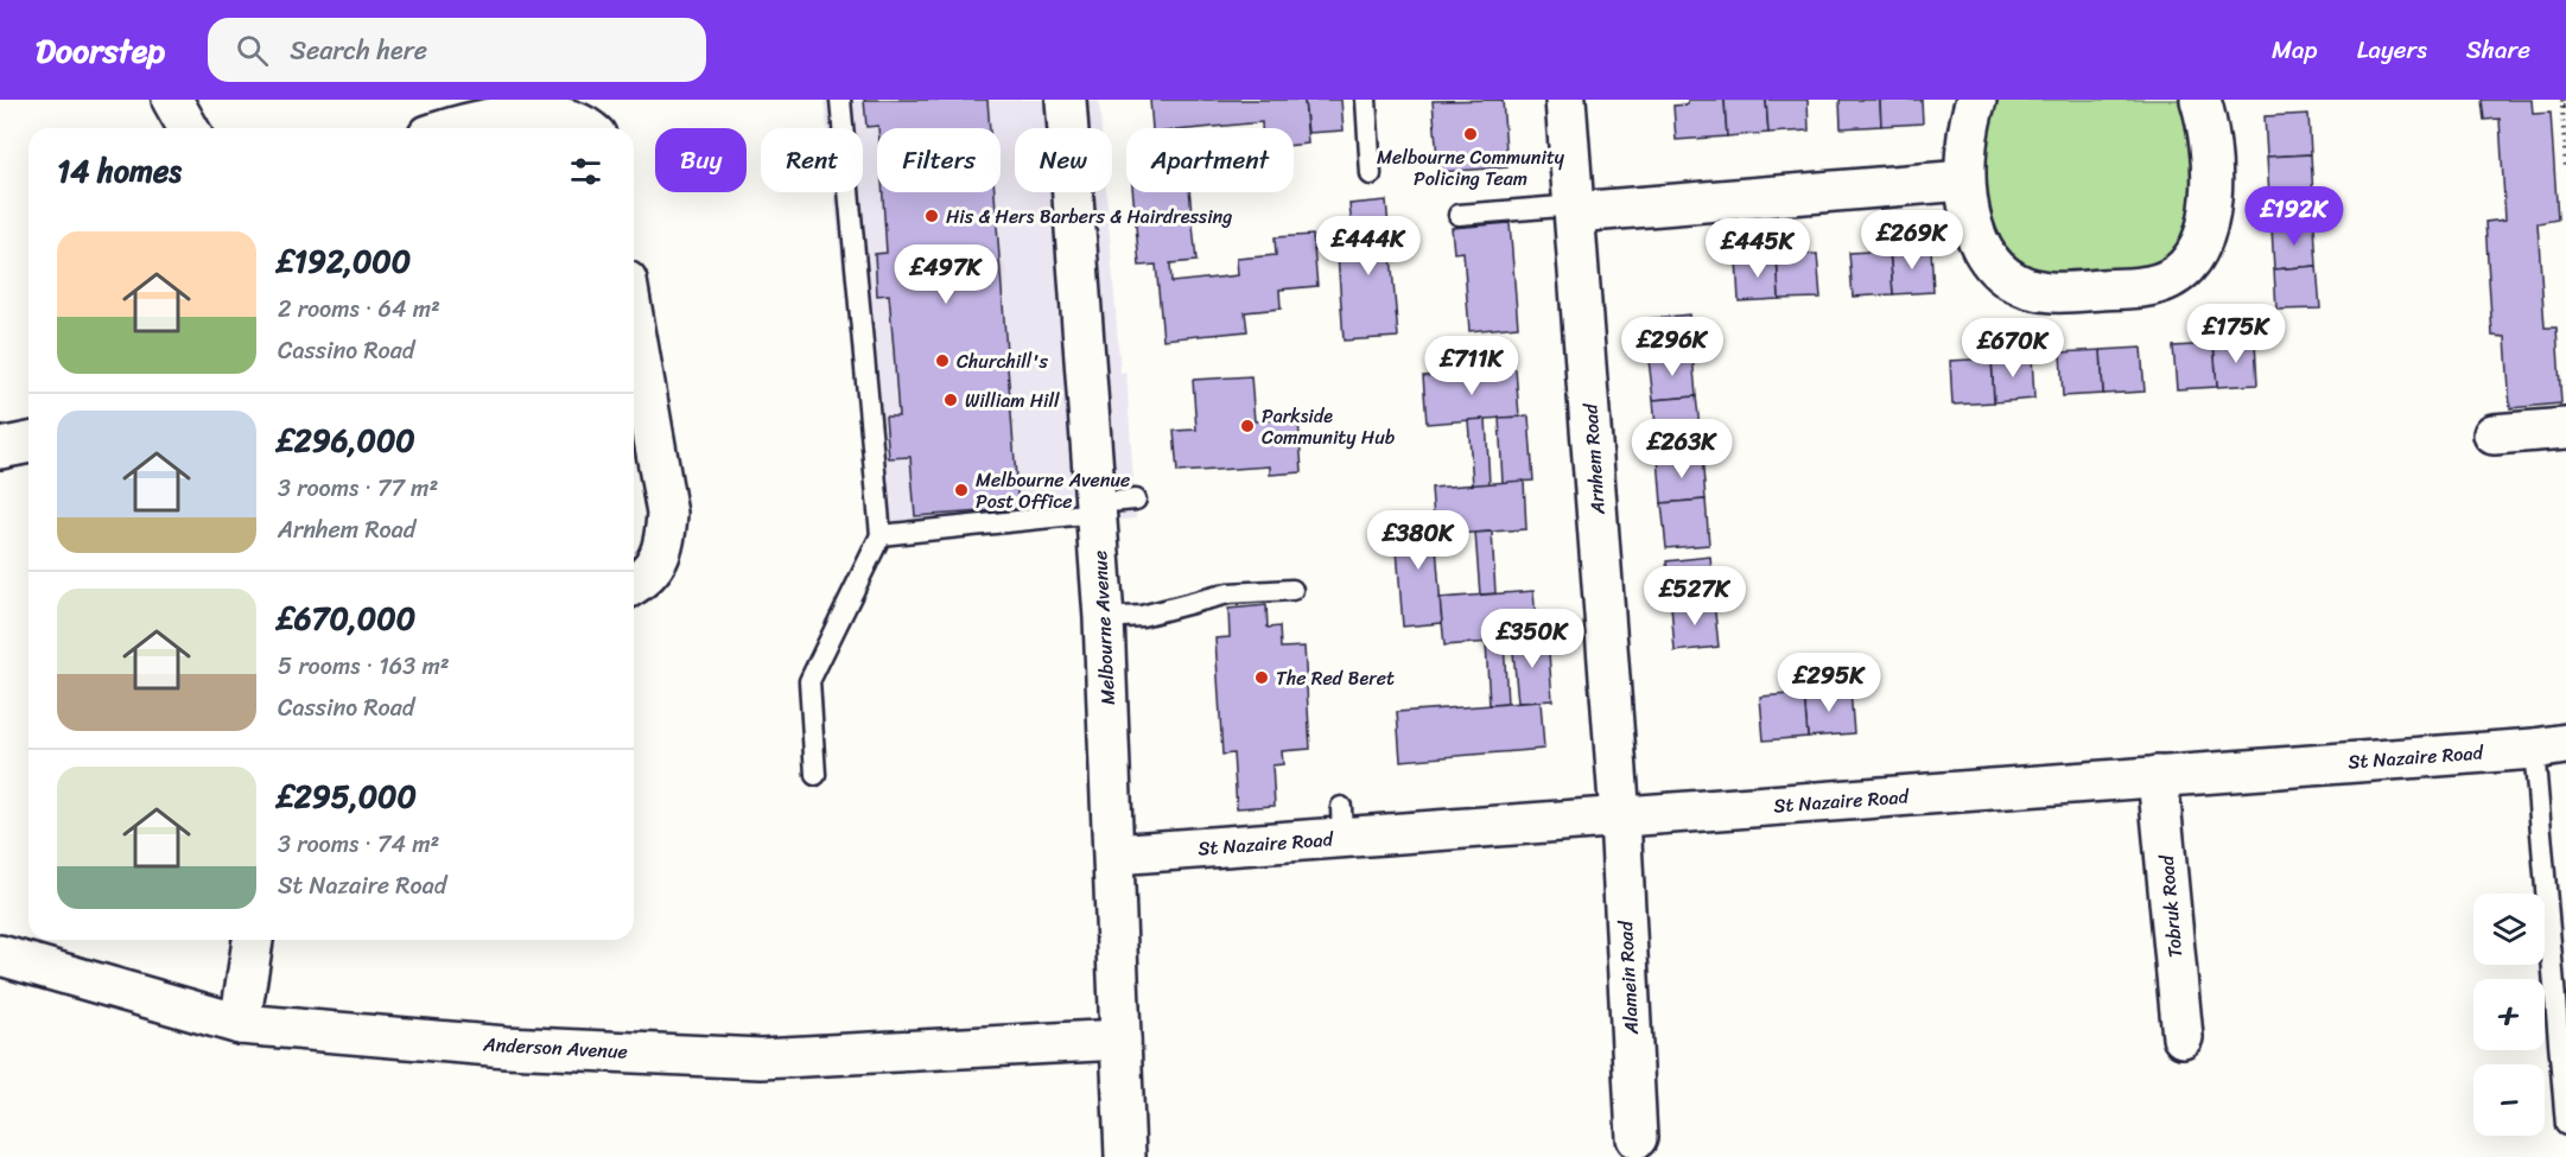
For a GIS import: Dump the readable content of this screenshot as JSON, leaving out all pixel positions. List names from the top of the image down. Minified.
{"streets":{"street":["Arnhem Road","Melbourne Avenue","St Nazaire Road","Tobruk Road","Alamein Road","Anderson Avenue"]},"crossings":[["Arnhem Road","St Nazaire Road"],["Arnhem Road","Alamein Road"],["Melbourne Avenue","St Nazaire Road"],["Melbourne Avenue","Anderson Avenue"],["St Nazaire Road","Tobruk Road"],["St Nazaire Road","Alamein Road"]],"places":["Melbourne Community Policing Team","His & Hers Barbers & Hairdressing","Churchill's","William Hill","Parkside Community Hub","Melbourne Avenue Post Office","The Red Beret"],"page":{"header":"Doorstep","search":"Search here","nav":["Map","Layers","Share"],"chip":["Buy","Rent","Filters","New","Apartment"],"heading":"14 homes","price":["£192K","£269K","£444K","£445K","£497K","£175K","£296K","£670K","£711K","£263K","£380K","£527K","£350K","£295K"],"list":[{"name":"£192,000","note":"2 rooms · 64 m² · Cassino Road"},{"name":"£296,000","note":"3 rooms · 77 m² · Arnhem Road"},{"name":"£670,000","note":"5 rooms · 163 m² · Cassino Road"},{"name":"£295,000","note":"3 rooms · 74 m² · St Nazaire Road"}],"map_buttons":["+","−"]}}
